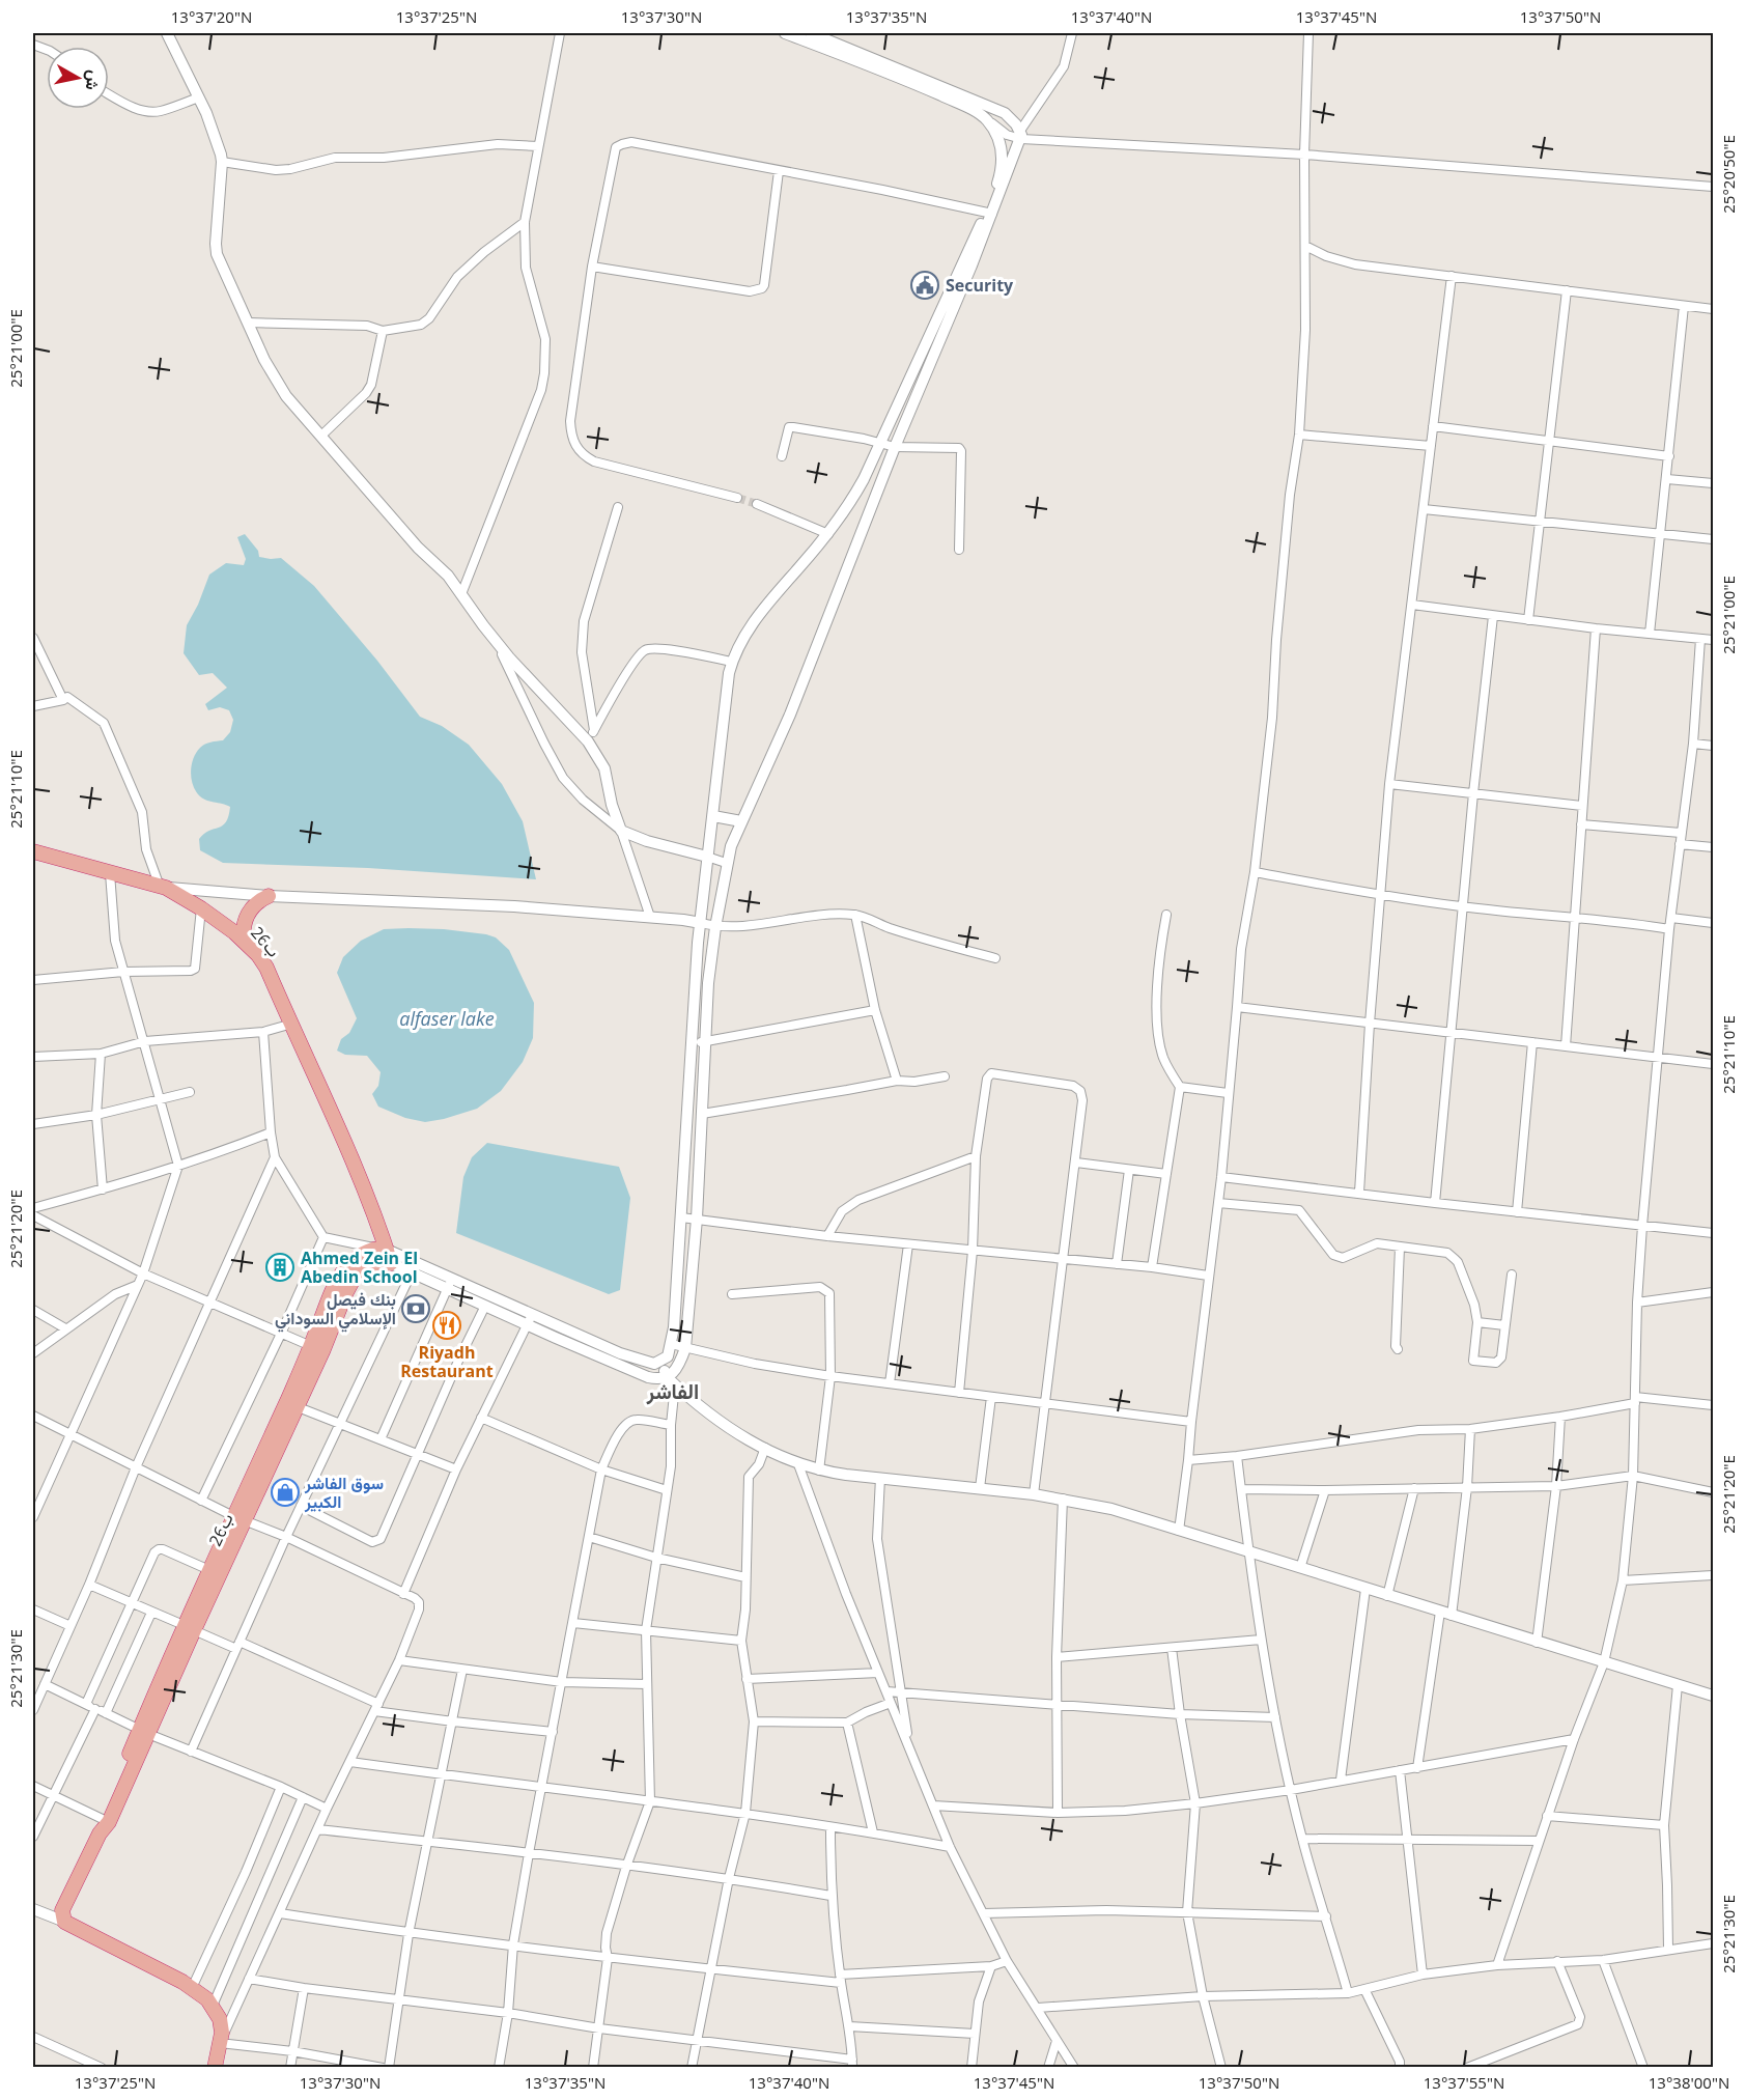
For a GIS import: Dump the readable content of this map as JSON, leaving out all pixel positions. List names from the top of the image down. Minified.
{"streets":{"highway":["26ب"]},"districts":["الفاشر"],"water":["alfaser lake"],"places":{"public building":["Security"],"building":["Ahmed Zein El Abedin School"],"bank":["بنك فيصل الإسلامي السوداني"],"restaurant":["Riyadh Restaurant"],"shop":["سوق الفاشر الكبير"]},"north":"right","coordinates":["13°37'20\"N","13°37'25\"N","13°37'30\"N","13°37'35\"N","13°37'40\"N","13°37'45\"N","13°37'50\"N","25°20'50\"E","25°21'00\"E","25°21'10\"E","25°21'20\"E","25°21'30\"E","13°37'55\"N","13°38'00\"N"]}
